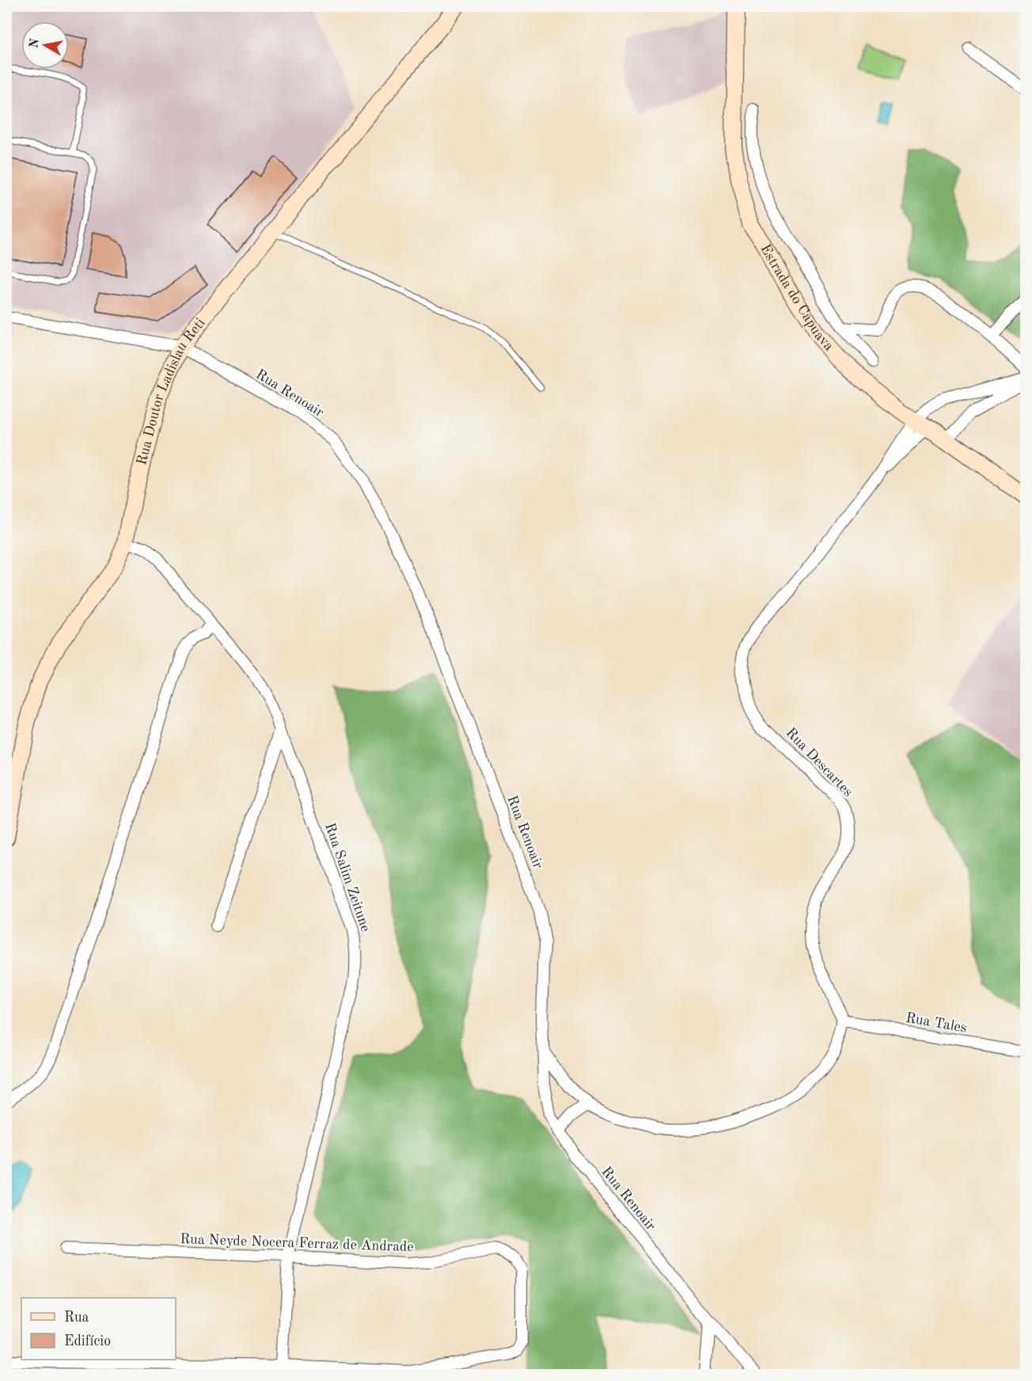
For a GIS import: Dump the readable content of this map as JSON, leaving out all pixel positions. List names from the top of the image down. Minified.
{"streets":{"street":["Estrada do Capuava","Rua Doutor Ladislau Reti","Rua Renoair","Rua Descartes","Rua Salim Zeitune","Rua Tales","Rua Neyde Nocera Ferraz de Andrade"]},"crossings":[["Estrada do Capuava","Rua Descartes"],["Rua Doutor Ladislau Reti","Rua Renoair"],["Rua Doutor Ladislau Reti","Rua Salim Zeitune"],["Rua Descartes","Rua Tales"],["Rua Salim Zeitune","Rua Neyde Nocera Ferraz de Andrade"]],"legend":["Rua","Edifício"],"north":"left"}
